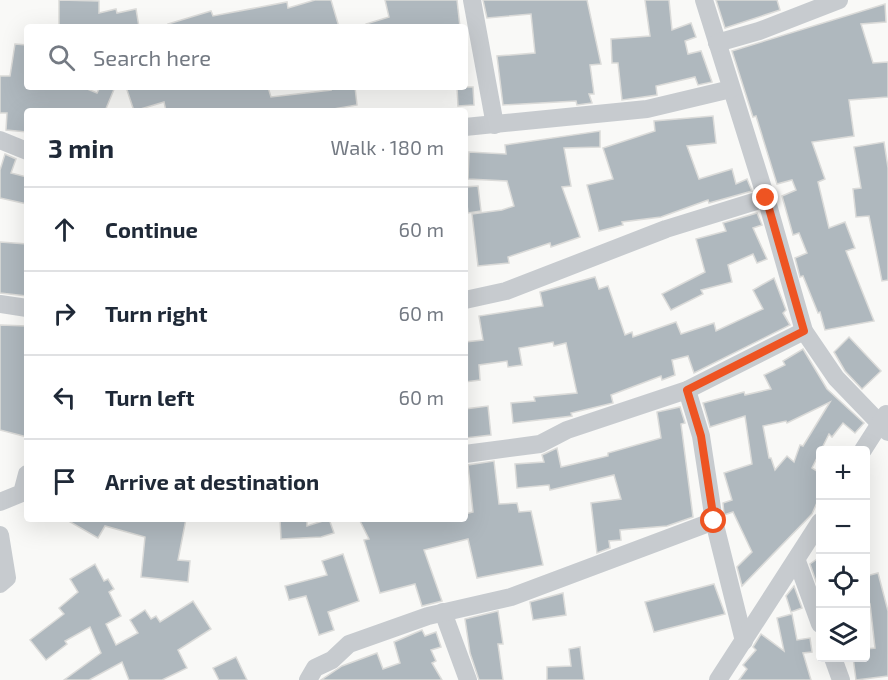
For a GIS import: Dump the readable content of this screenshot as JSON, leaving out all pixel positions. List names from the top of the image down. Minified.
{"page":{"search":"Search here","heading":["3 min","Walk · 180 m"],"list":[["Continue","60 m"],["Turn right","60 m"],["Turn left","60 m"],"Arrive at destination"],"map_buttons":["+","−"]}}
